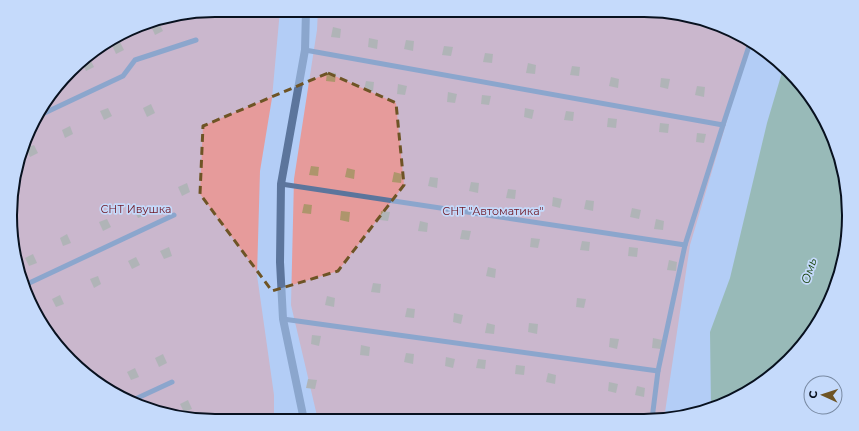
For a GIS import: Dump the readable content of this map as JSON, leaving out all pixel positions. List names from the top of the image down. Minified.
{"water":["Омь"],"parks":["СНТ Ивушка","СНТ \"Автоматика\""],"north":"left"}
